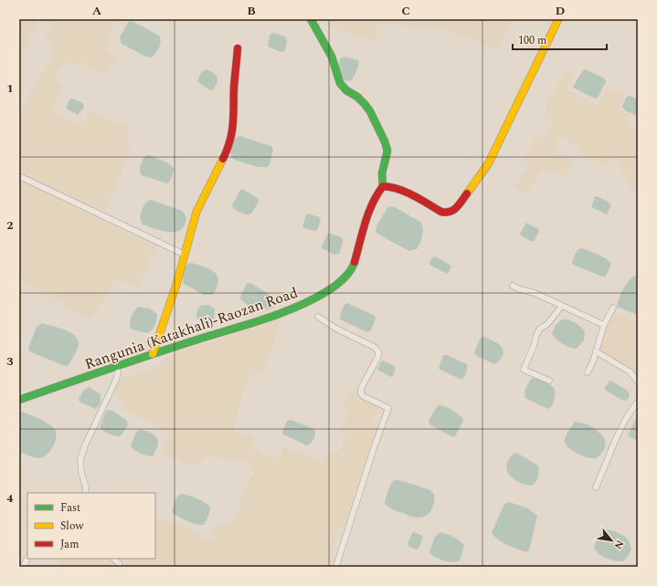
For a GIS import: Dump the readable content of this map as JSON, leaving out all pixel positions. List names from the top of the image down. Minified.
{"streets":{"main road":["Rangunia (Katakhali)-Raozan Road"]},"legend":["Fast","Slow","Jam"],"scale_bar":"100 m","north":"bottom right","grid":{"columns":["A","B","C","D"],"rows":["1","2","3","4"]}}
